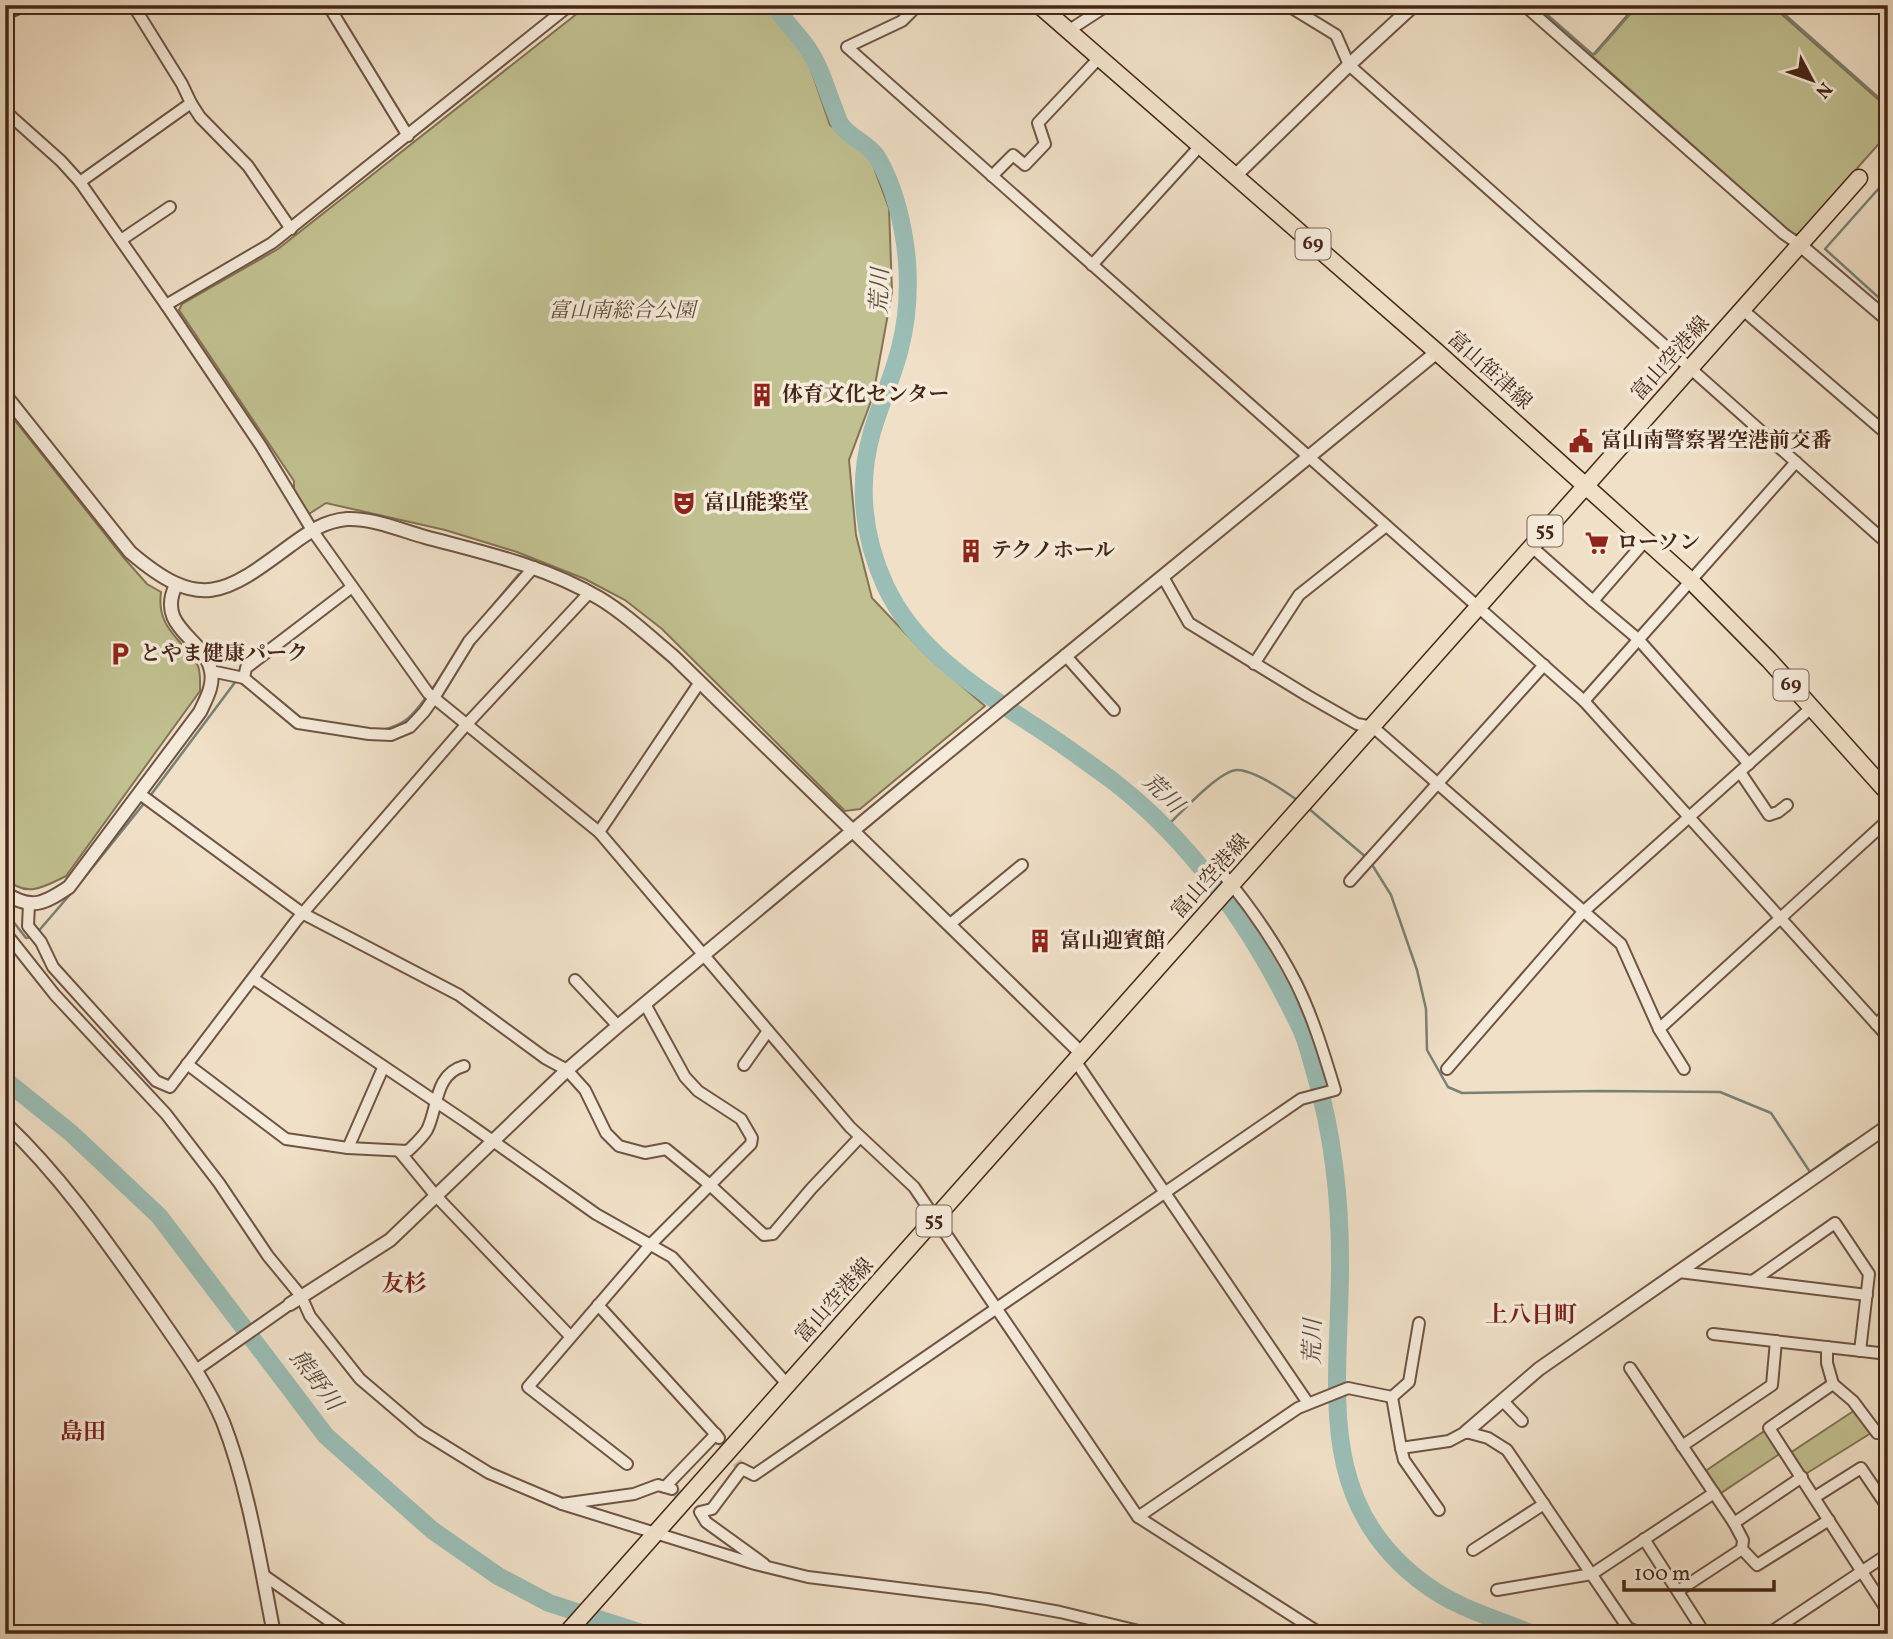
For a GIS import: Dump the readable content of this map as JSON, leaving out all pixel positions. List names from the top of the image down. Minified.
{"streets":{"main road":["69","富山空港線","富山笹津線","55"]},"crossings":[["富山空港線","富山笹津線"]],"districts":["友杉","上八日町","島田"],"water":["荒川","熊野川"],"parks":["富山南総合公園"],"places":{"building":["体育文化センター","テクノホール","富山迎賓館"],"public building":["富山南警察署空港前交番"],"theatre":["富山能楽堂"],"supermarket":["ローソン"],"parking":["とやま健康パーク"]},"scale_bar":"100 m","north":"bottom right"}
